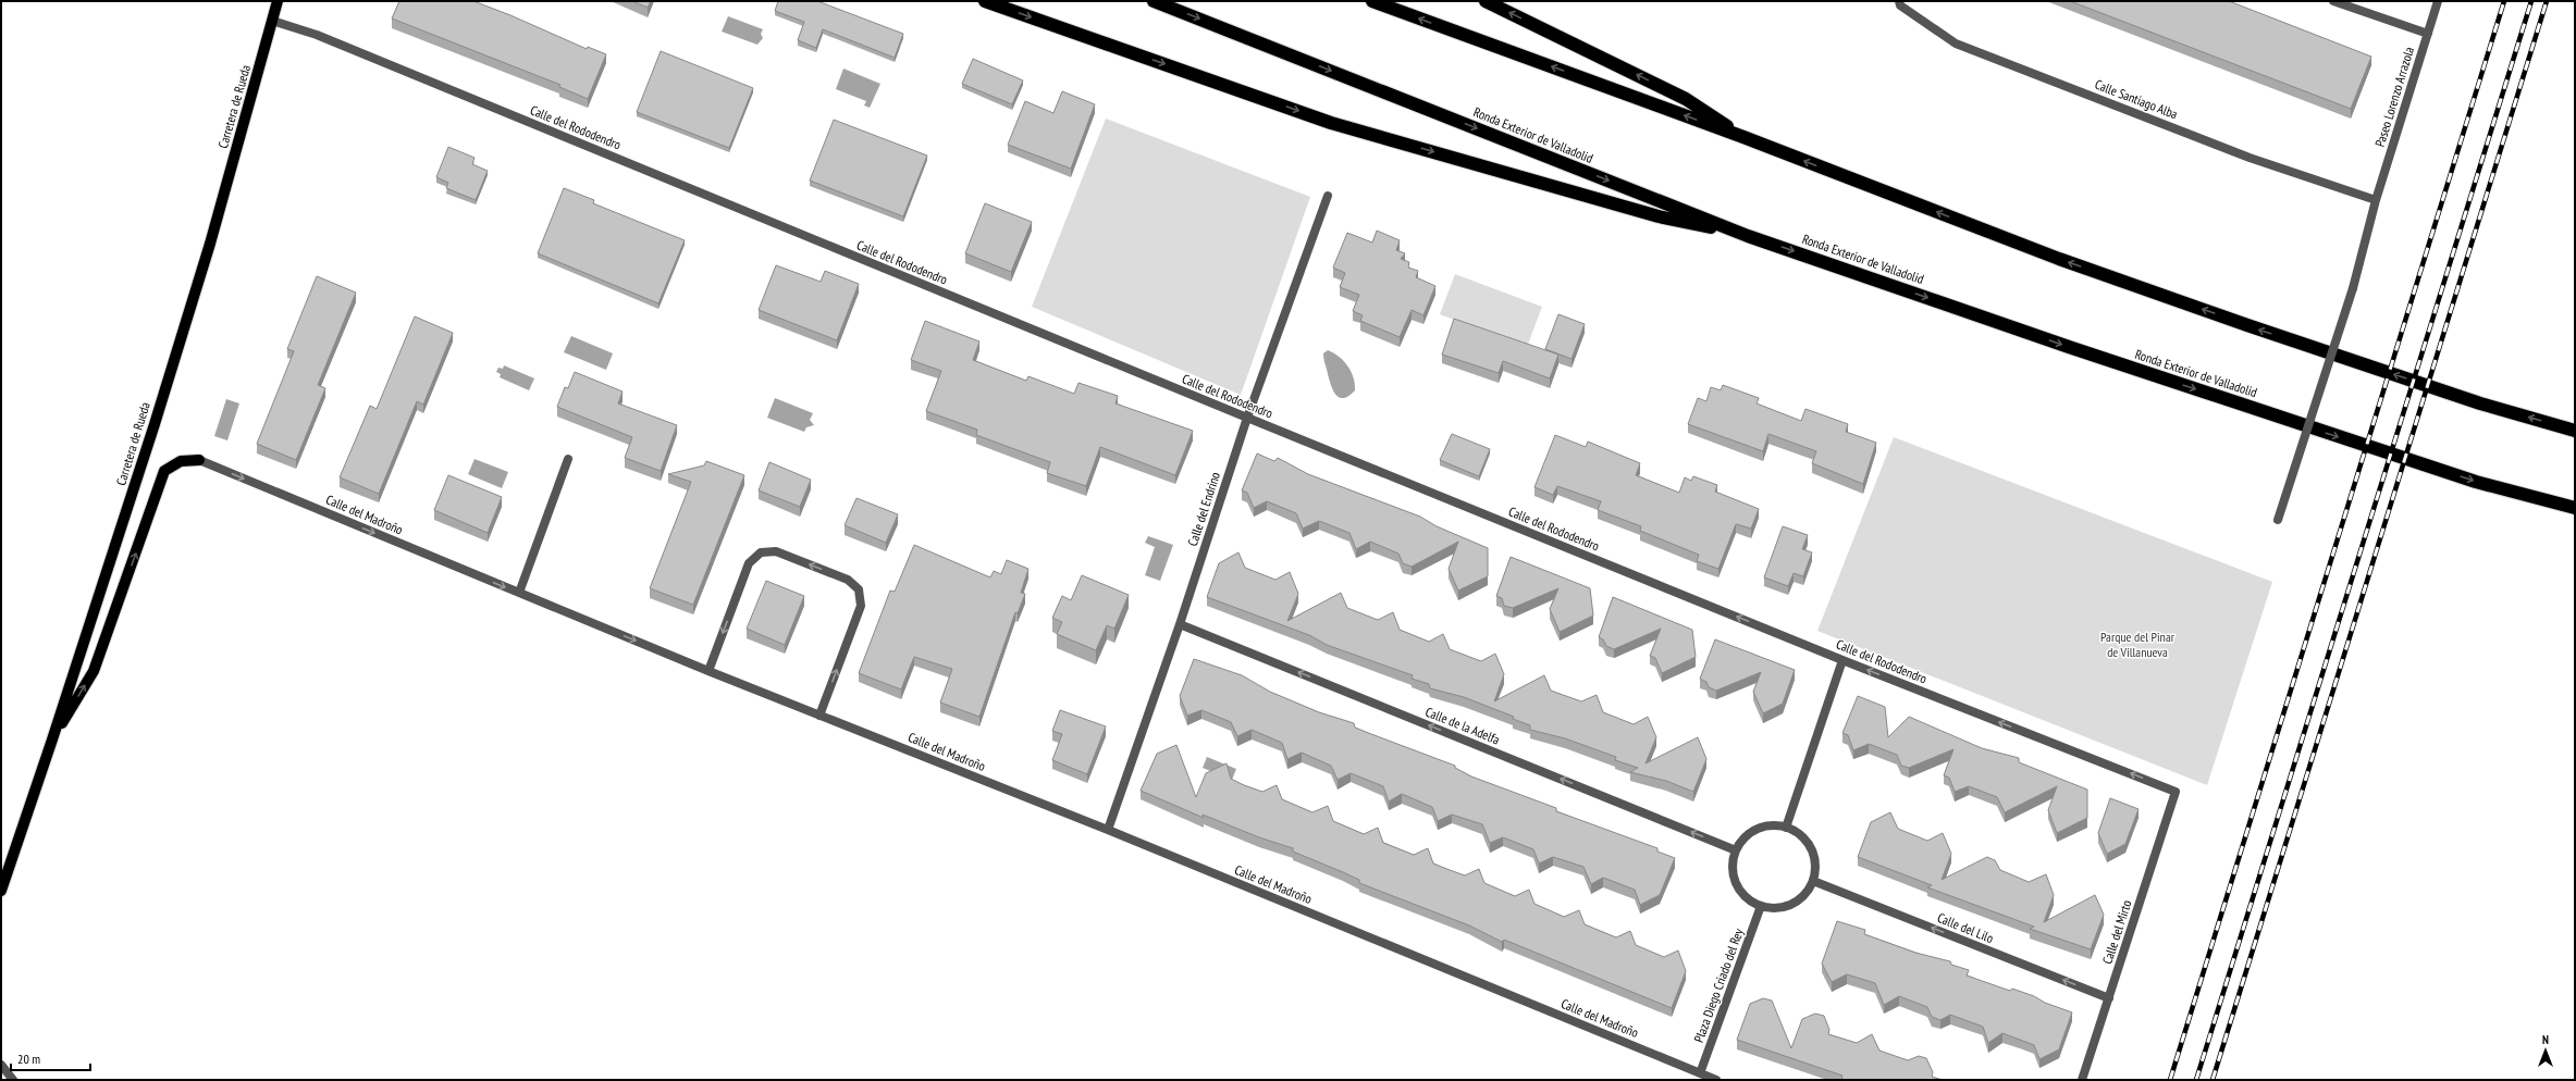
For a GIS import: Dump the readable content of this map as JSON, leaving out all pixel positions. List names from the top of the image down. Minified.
{"streets":{"highway":["Ronda Exterior de Valladolid"],"main road":["Carretera de Rueda"],"street":["Paseo Lorenzo Arrazola","Calle Santiago Alba","Calle del Rododendro","Calle del Endrino","Calle del Madroño","Calle de la Adelfa","Calle del Lilo","Calle del Mirto","Plaza Diego Criado del Rey"]},"crossings":[["Paseo Lorenzo Arrazola","Calle Santiago Alba"],["Carretera de Rueda","Calle del Rododendro"],["Calle del Rododendro","Calle del Endrino"],["Calle del Rododendro","Calle del Mirto"],["Calle del Endrino","Calle del Madroño"],["Calle del Endrino","Calle de la Adelfa"],["Calle del Madroño","Plaza Diego Criado del Rey"],["Calle de la Adelfa","Calle del Lilo"],["Calle de la Adelfa","Plaza Diego Criado del Rey"],["Calle del Lilo","Calle del Mirto"],["Calle del Lilo","Plaza Diego Criado del Rey"]],"one_way":["Calle del Rododendro","Calle de la Adelfa","Calle del Lilo"],"parks":["Parque del Pinar de Villanueva"],"scale_bar":"20 m","north":"top"}
